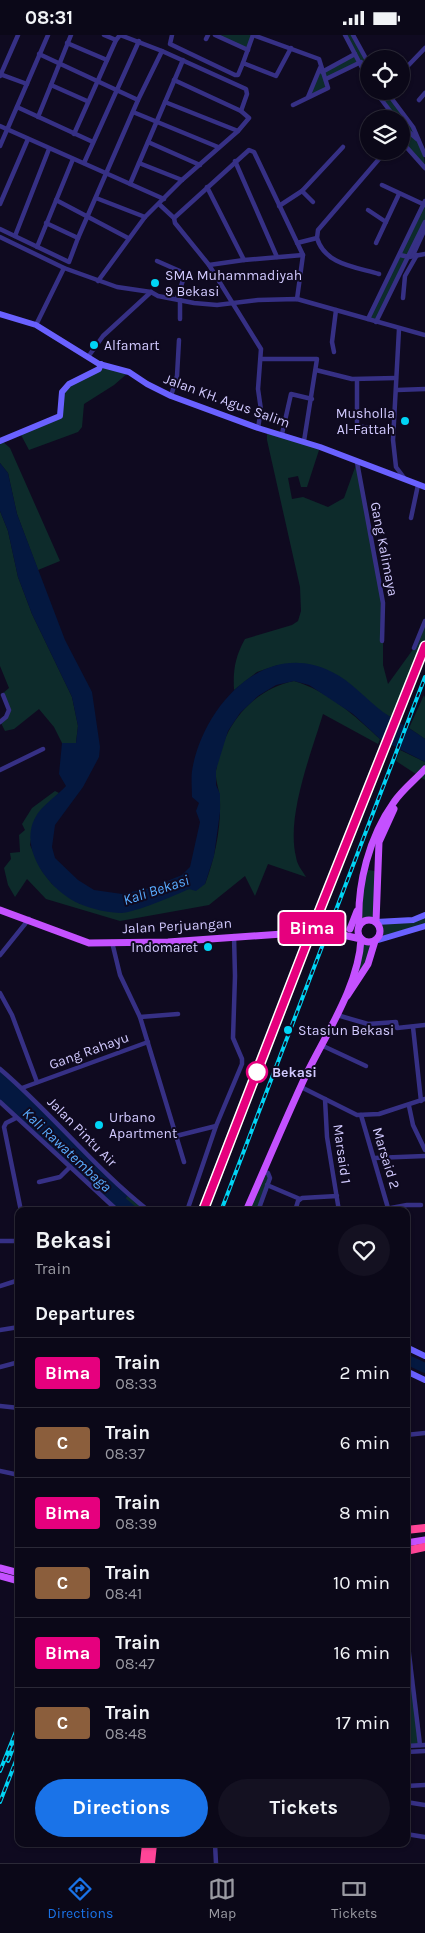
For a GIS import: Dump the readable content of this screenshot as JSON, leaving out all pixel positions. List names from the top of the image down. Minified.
{"streets":{"main road":["Jalan Perjuangan"],"street":["Jalan KH. Agus Salim","Gang Kalimaya","Gang Rahayu","Jalan Pintu Air","Marsaid 1","Marsaid 2"]},"crossings":[["Jalan KH. Agus Salim","Gang Kalimaya"],["Jalan Perjuangan","Gang Rahayu"],["Gang Rahayu","Jalan Pintu Air"]],"water":["Kali Bekasi","Kali Rawatembaga"],"places":["SMA Muhammadiyah 9 Bekasi","Alfamart","Musholla Al-Fattah","Indomaret","Stasiun Bekasi","Bekasi","Urbano Apartment"],"page":{"status":"08:31","on_map":"Bima","heading":[["Bekasi","Train"],"Departures"],"list":[{"mark":"Bima","name":"Train","note":"08:33","value":"2 min"},{"mark":"C","name":"Train","note":"08:37","value":"6 min"},{"mark":"Bima","name":"Train","note":"08:39","value":"8 min"},{"mark":"C","name":"Train","note":"08:41","value":"10 min"},{"mark":"Bima","name":"Train","note":"08:47","value":"16 min"},{"mark":"C","name":"Train","note":"08:48","value":"17 min"}],"buttons":["Directions","Tickets"],"tabs":["Directions","Map","Tickets"]}}
